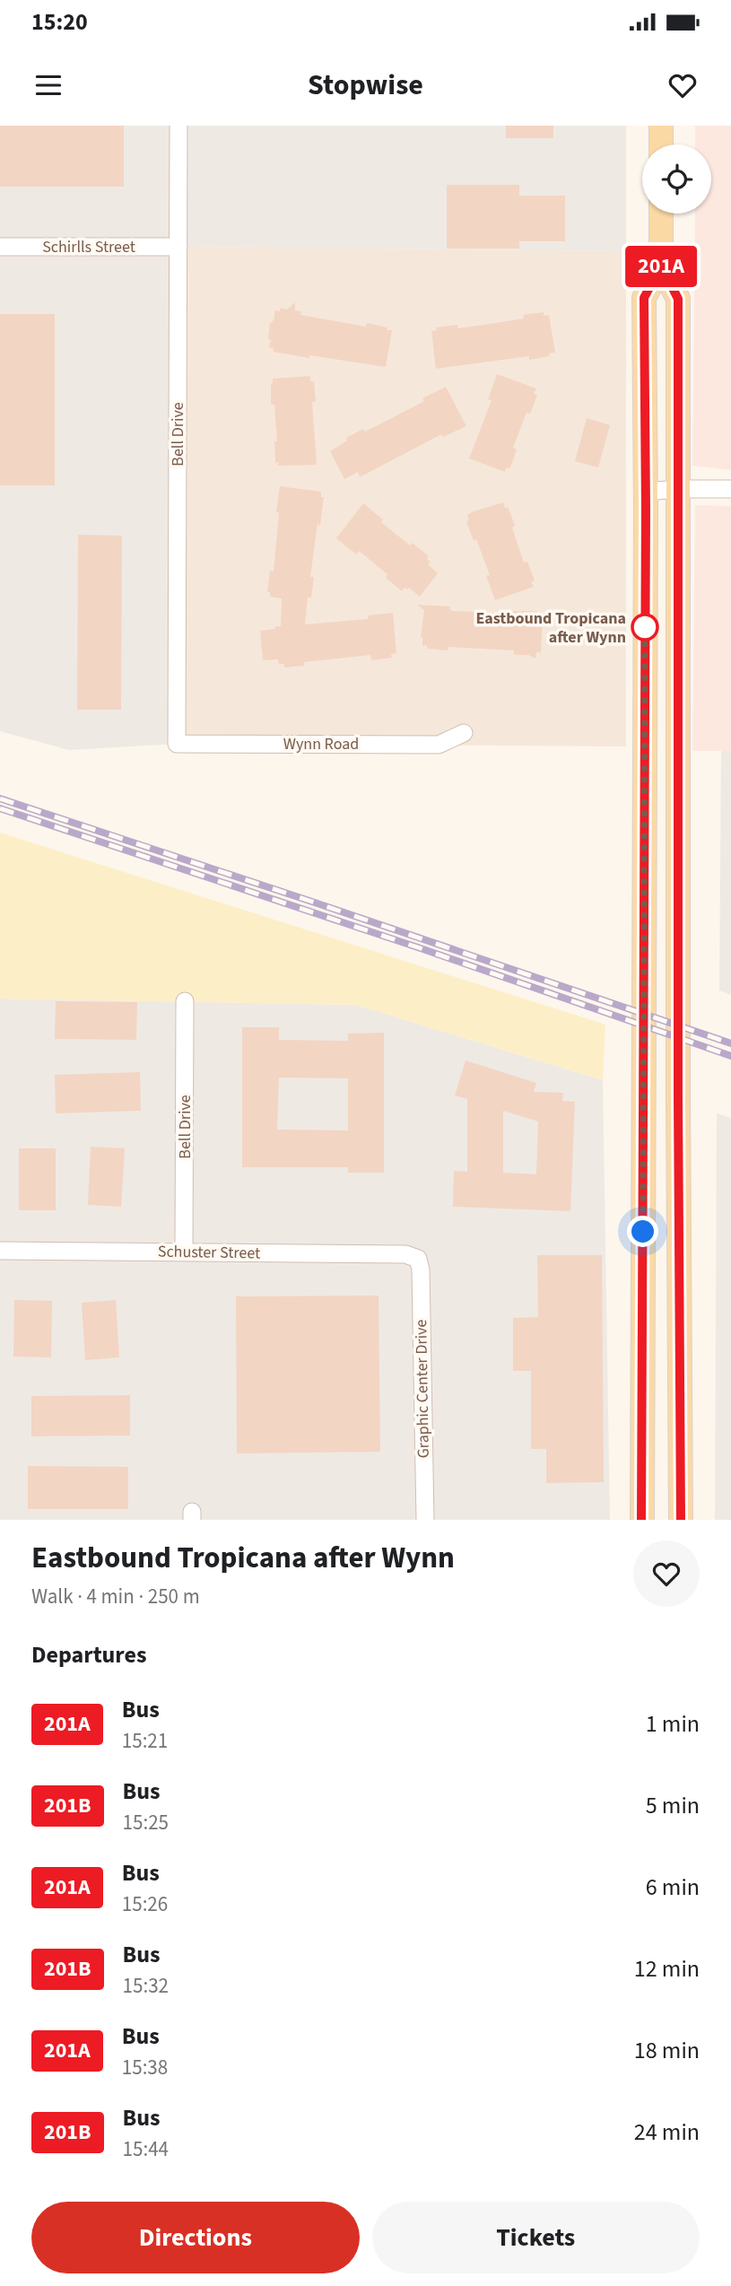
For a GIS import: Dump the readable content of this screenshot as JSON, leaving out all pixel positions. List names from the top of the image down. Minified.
{"streets":{"street":["Schirlls Street","Bell Drive","Wynn Road","Schuster Street","Graphic Center Drive"]},"crossings":[["Schirlls Street","Bell Drive"],["Bell Drive","Wynn Road"],["Bell Drive","Schuster Street"],["Schuster Street","Graphic Center Drive"]],"places":["Eastbound Tropicana after Wynn"],"lines":["bus line 201A"],"page":{"status":"15:20","header":"Stopwise","on_map":"201A","heading":[["Eastbound Tropicana after Wynn","Walk · 4 min · 250 m"],"Departures"],"list":[{"mark":"201A","name":"Bus","note":"15:21","value":"1 min"},{"mark":"201B","name":"Bus","note":"15:25","value":"5 min"},{"mark":"201A","name":"Bus","note":"15:26","value":"6 min"},{"mark":"201B","name":"Bus","note":"15:32","value":"12 min"},{"mark":"201A","name":"Bus","note":"15:38","value":"18 min"},{"mark":"201B","name":"Bus","note":"15:44","value":"24 min"}],"buttons":["Directions","Tickets"]}}
